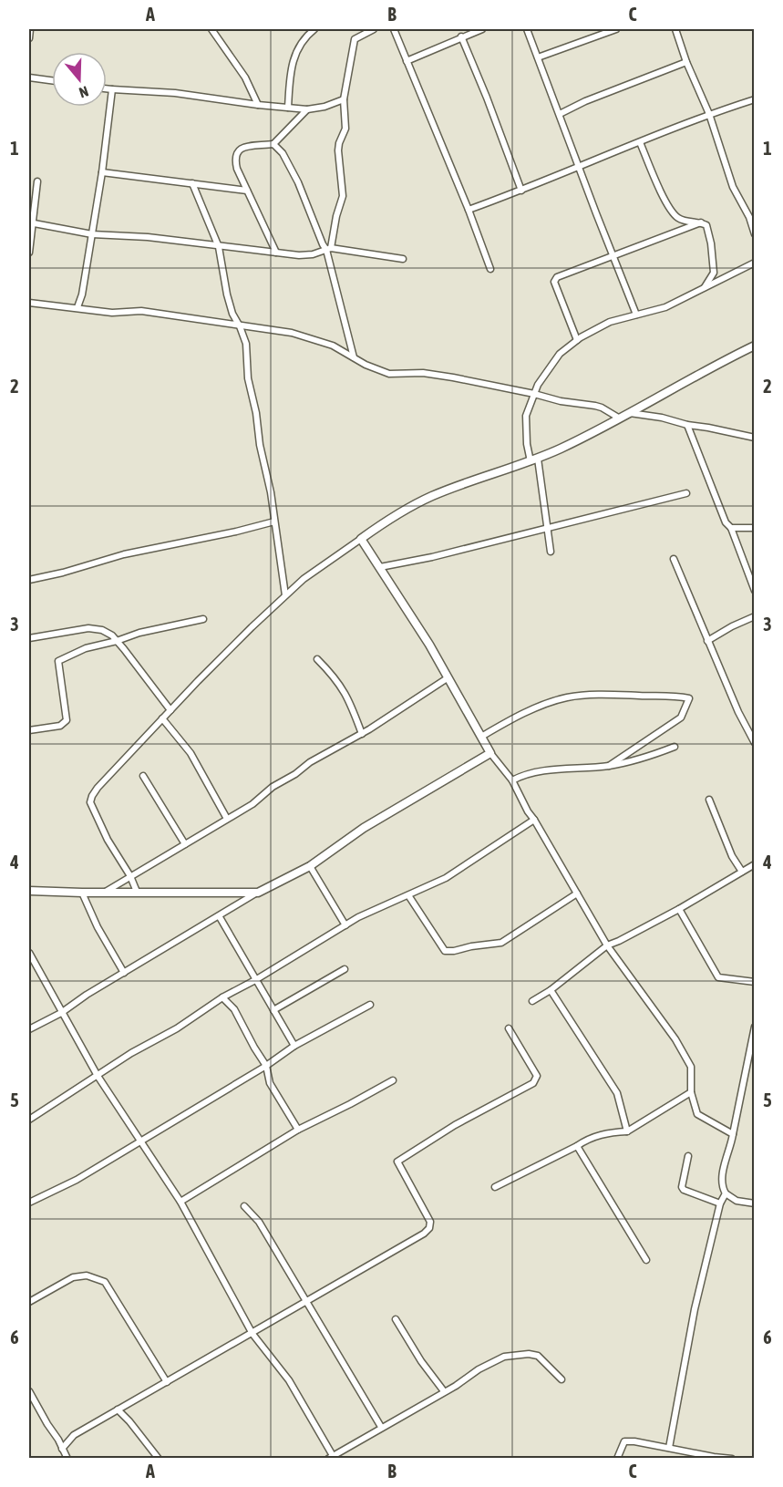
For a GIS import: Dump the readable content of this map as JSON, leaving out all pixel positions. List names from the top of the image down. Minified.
{"north":"bottom","grid":{"columns":["A","B","C"],"rows":["1","2","3","4","5","6"]}}
